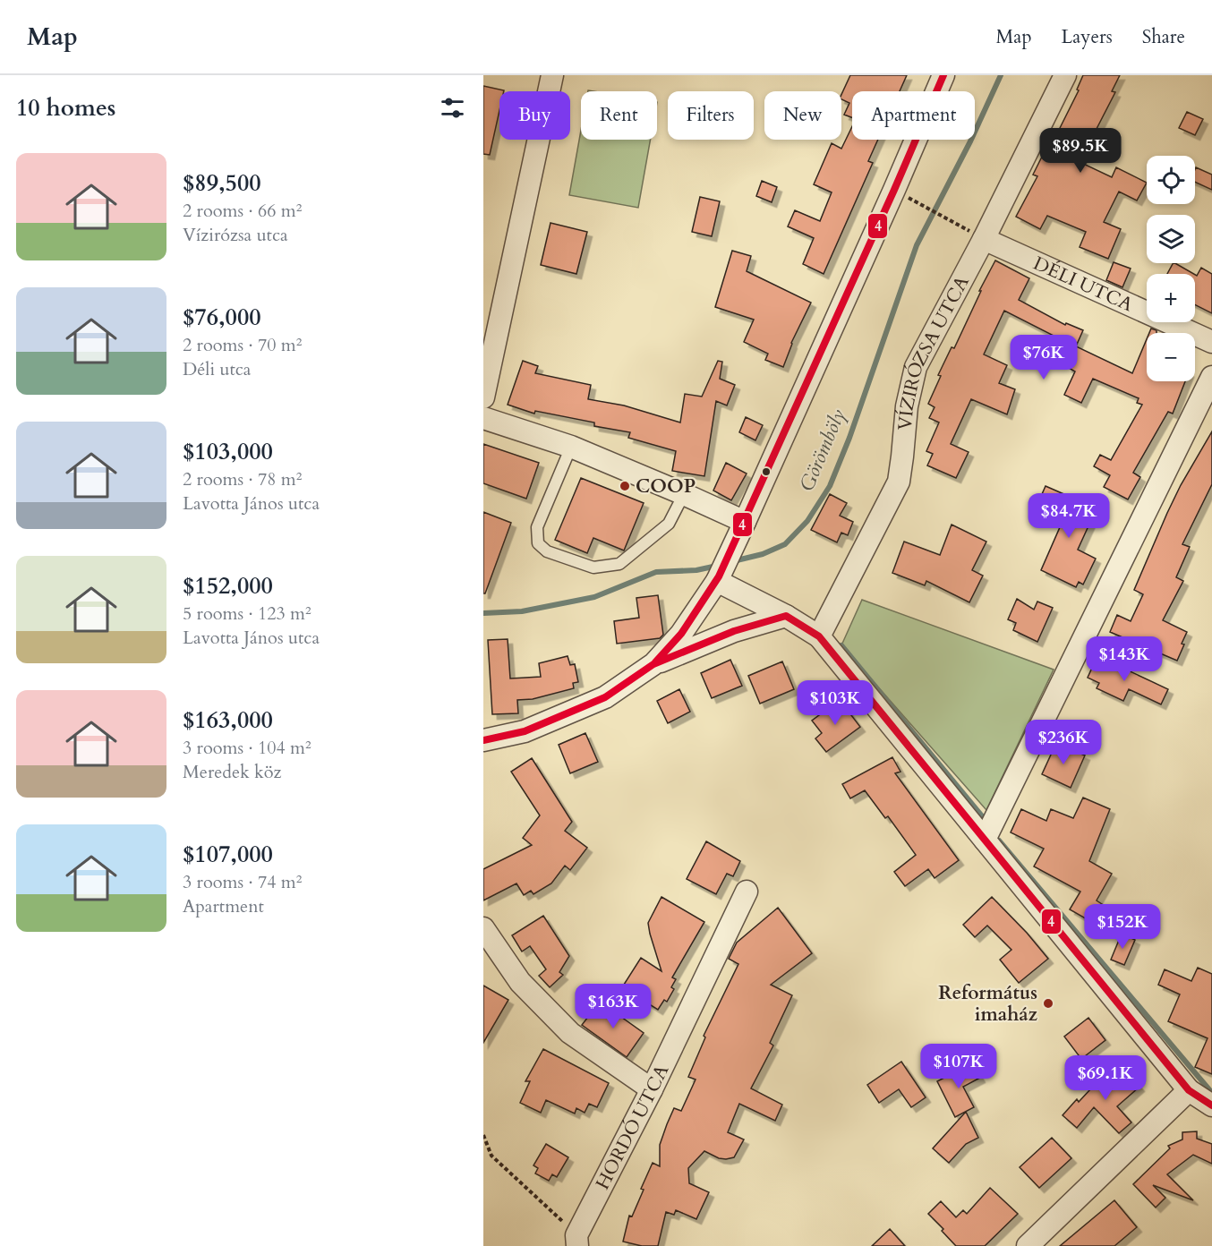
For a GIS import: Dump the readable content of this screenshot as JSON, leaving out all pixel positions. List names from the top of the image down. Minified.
{"streets":{"street":["DÉLI UTCA","VÍZIRÓZSA UTCA","HORDÓ UTCA"]},"crossings":[["DÉLI UTCA","VÍZIRÓZSA UTCA"]],"water":["Görömböly"],"places":["COOP","Református imaház"],"lines":["transit line 4"],"page":{"header":"Map","nav":["Map","Layers","Share"],"heading":"10 homes","chip":["Buy","Rent","Filters","New","Apartment"],"price":["$89.5K","$76K","$84.7K","$143K","$103K","$236K","$152K","$163K","$107K","$69.1K"],"list":[{"name":"$89,500","note":"2 rooms · 66 m² · Vízirózsa utca"},{"name":"$76,000","note":"2 rooms · 70 m² · Déli utca"},{"name":"$103,000","note":"2 rooms · 78 m² · Lavotta János utca"},{"name":"$152,000","note":"5 rooms · 123 m² · Lavotta János utca"},{"name":"$163,000","note":"3 rooms · 104 m² · Meredek köz"},{"name":"$107,000","note":"3 rooms · 74 m² · Apartment"}],"map_buttons":["+","−"]}}
